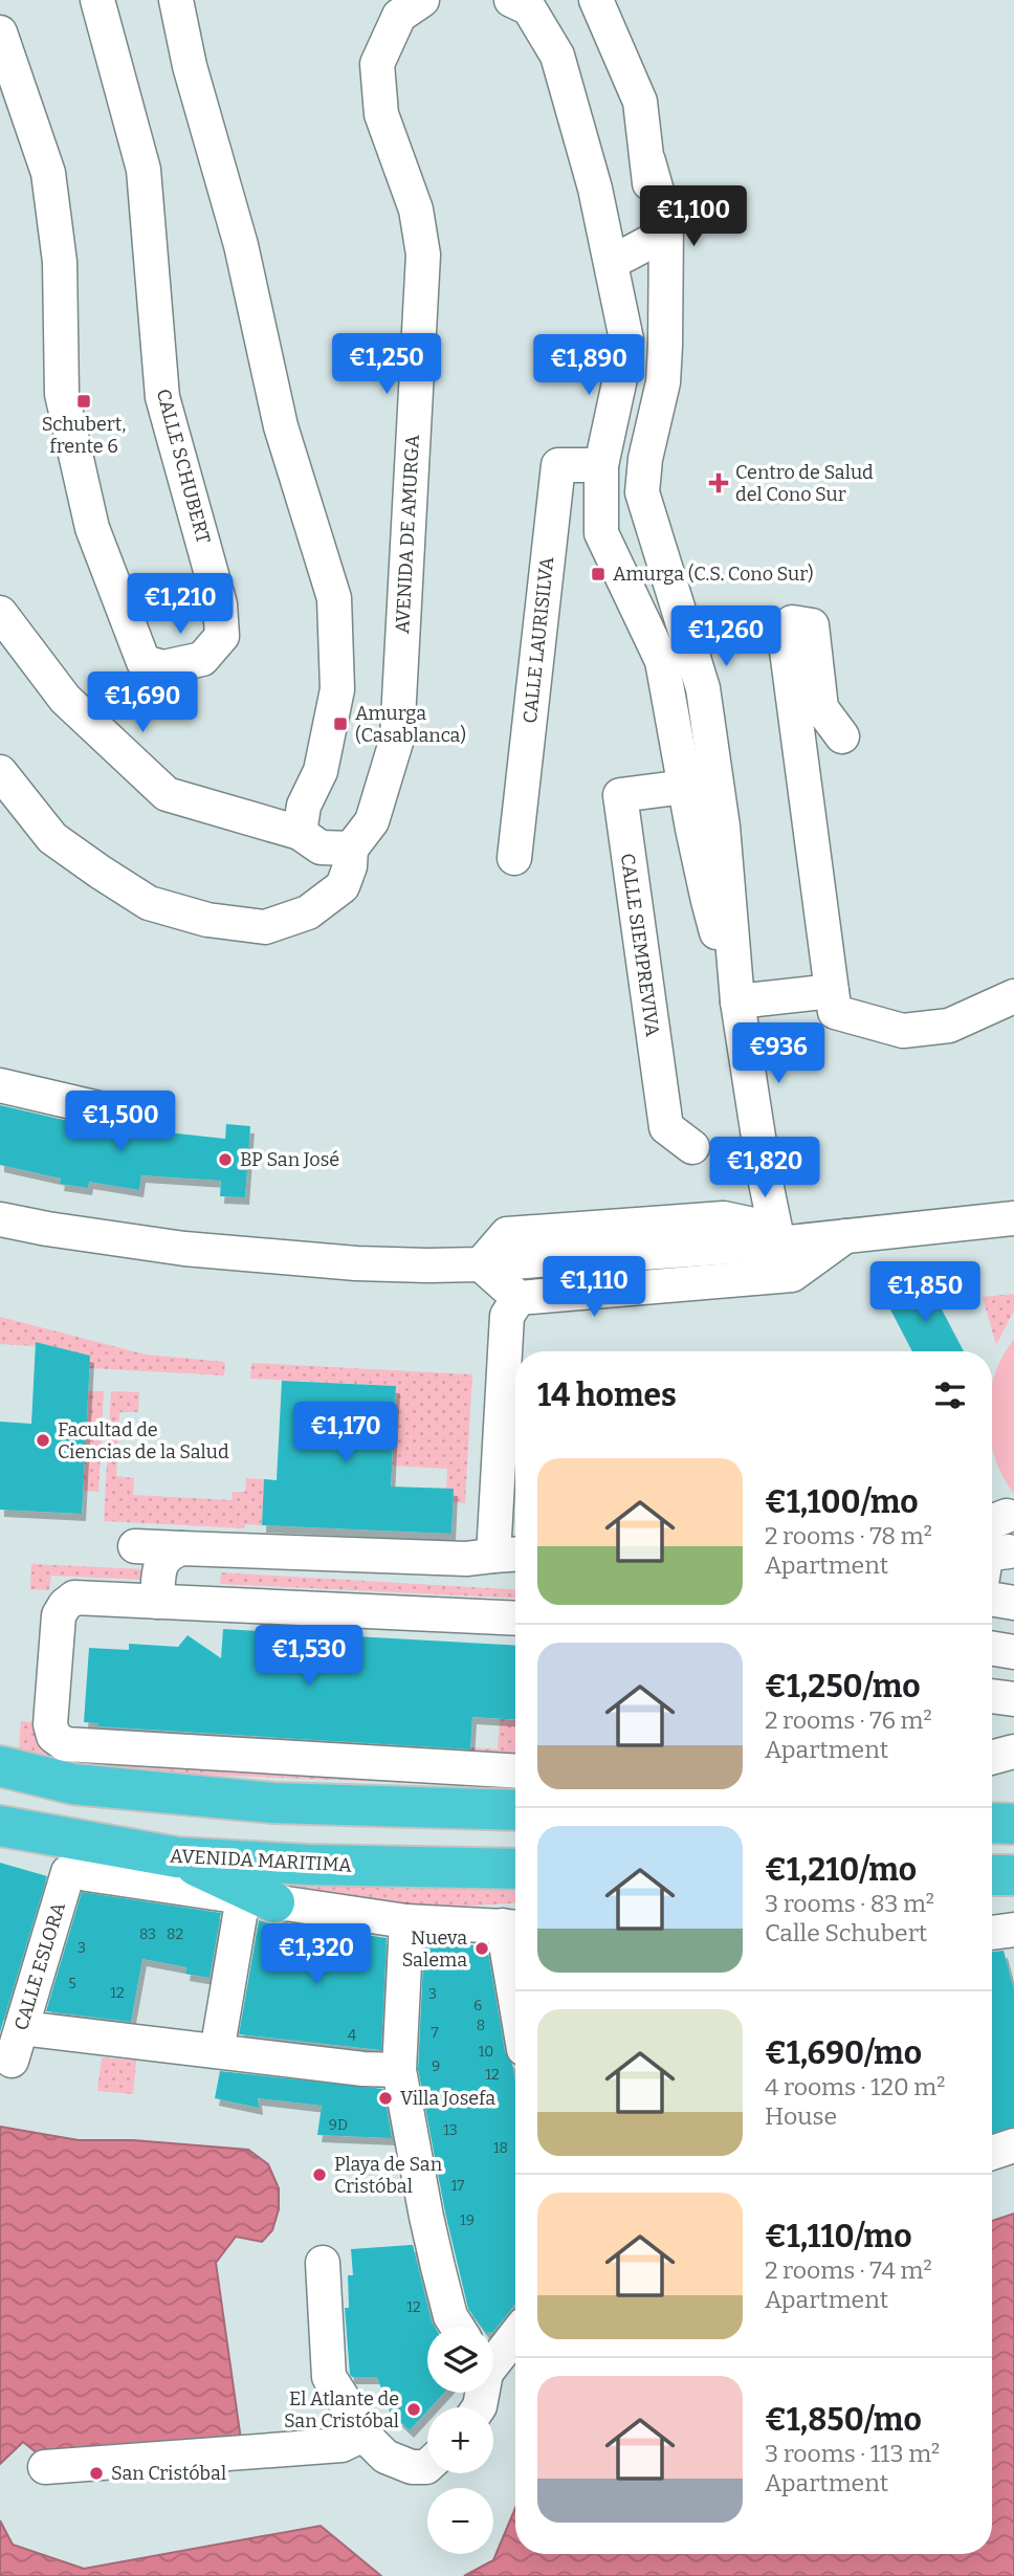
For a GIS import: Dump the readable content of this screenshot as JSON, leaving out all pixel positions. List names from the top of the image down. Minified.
{"streets":{"highway":["AVENIDA MARITIMA"],"street":["CALLE SCHUBERT","AVENIDA DE AMURGA","CALLE LAURISILVA","CALLE SIEMPREVIVA","CALLE ESLORA"]},"places":{"transit":["Schubert, frente 6","Amurga (C.S. Cono Sur)","Amurga (Casablanca)"],"health":["Centro de Salud del Cono Sur"],"other":["BP San José","Facultad de Ciencias de la Salud","Nueva Salema","Villa Josefa","Playa de San Cristóbal","El Atlante de San Cristóbal","San Cristóbal"]},"house_numbers":["83","82","3","5","12","3","6","8","7","4","10","9","12","9D","13","18","17","19","12"],"page":{"price":["€1,100","€1,250","€1,890","€1,210","€1,260","€1,690","€936","€1,500","€1,820","€1,110","€1,850","€1,170","€1,530","€1,320"],"heading":"14 homes","list":[{"name":"€1,100/mo","note":"2 rooms · 78 m² · Apartment"},{"name":"€1,250/mo","note":"2 rooms · 76 m² · Apartment"},{"name":"€1,210/mo","note":"3 rooms · 83 m² · Calle Schubert"},{"name":"€1,690/mo","note":"4 rooms · 120 m² · House"},{"name":"€1,110/mo","note":"2 rooms · 74 m² · Apartment"},{"name":"€1,850/mo","note":"3 rooms · 113 m² · Apartment"}],"map_buttons":["+","−"]}}
